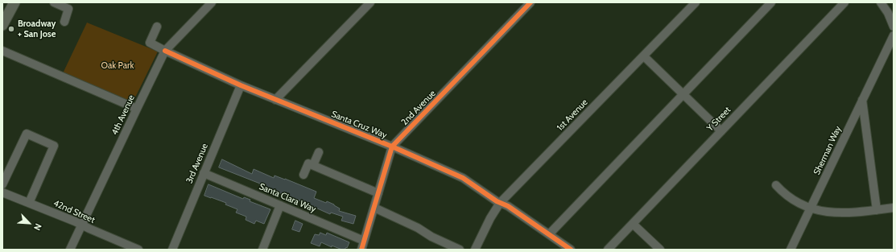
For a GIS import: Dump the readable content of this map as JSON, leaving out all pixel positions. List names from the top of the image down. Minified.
{"streets":{"street":["2nd Avenue","4th Avenue","1st Avenue","Y Street","Santa Cruz Way","Sherman Way","3rd Avenue","Santa Clara Way","42nd Street"]},"crossings":[["2nd Avenue","Santa Cruz Way"],["2nd Avenue","Santa Clara Way"],["4th Avenue","Santa Cruz Way"],["4th Avenue","42nd Street"],["1st Avenue","Santa Cruz Way"],["Santa Cruz Way","3rd Avenue"],["3rd Avenue","Santa Clara Way"]],"parks":["Oak Park"],"places":["Broadway + San Jose"],"north":"bottom right"}
